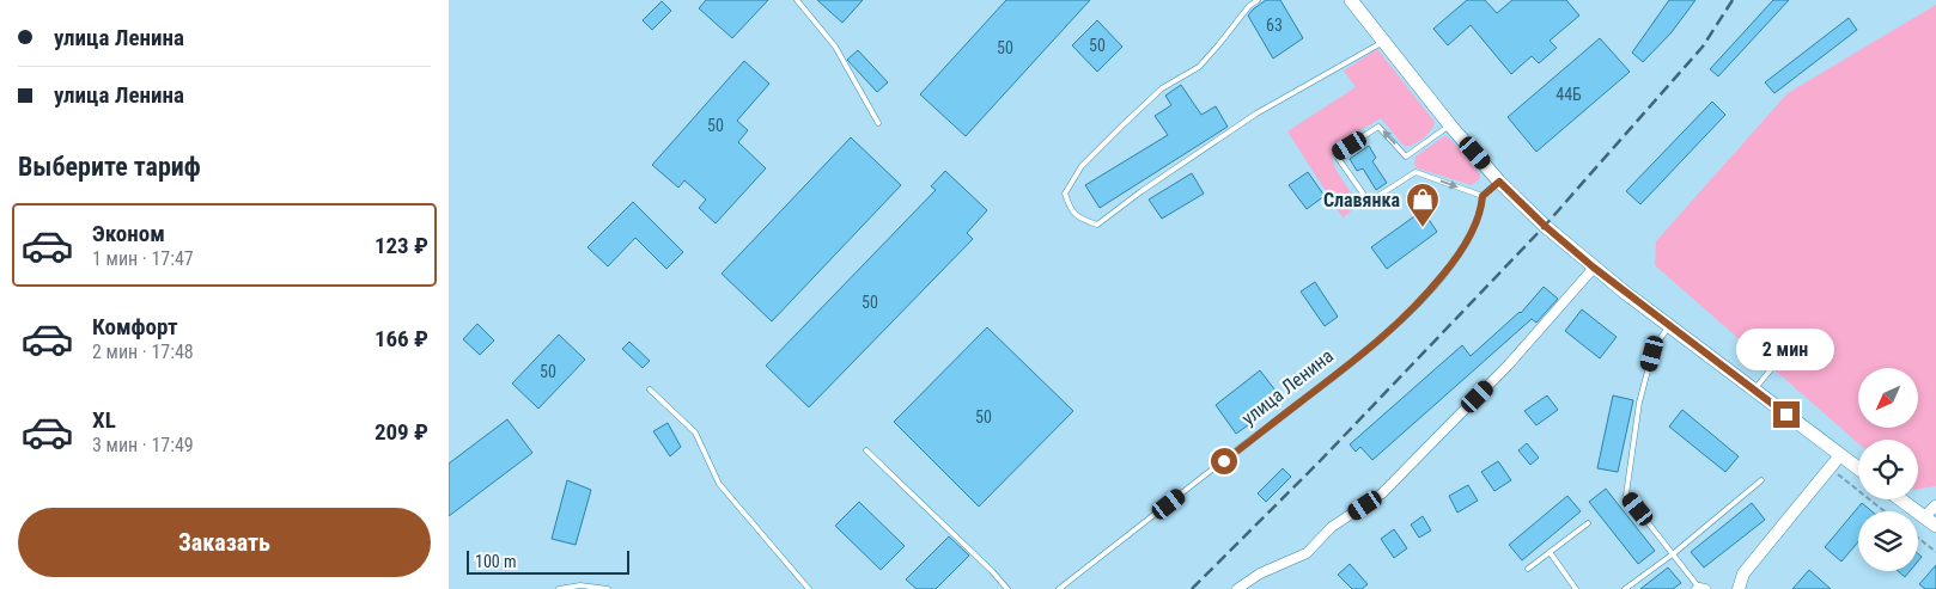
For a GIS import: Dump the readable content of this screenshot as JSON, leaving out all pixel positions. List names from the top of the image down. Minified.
{"streets":{"lane":["улица Ленина"]},"places":{"shop":["Славянка"]},"house_numbers":["63","50","50","44Б","50","50","50","50"],"scale_bar":"100 m","north":"bottom left","page":{"banner":["улица Ленина","улица Ленина"],"heading":"Выберите тариф","list":[{"name":"Эконом","note":"1 мин · 17:47","value":"123 ₽"},{"name":"Комфорт","note":"2 мин · 17:48","value":"166 ₽"},{"name":"XL","note":"3 мин · 17:49","value":"209 ₽"}],"bubble":"2 мин","buttons":"Заказать","scale":"100 m"}}
